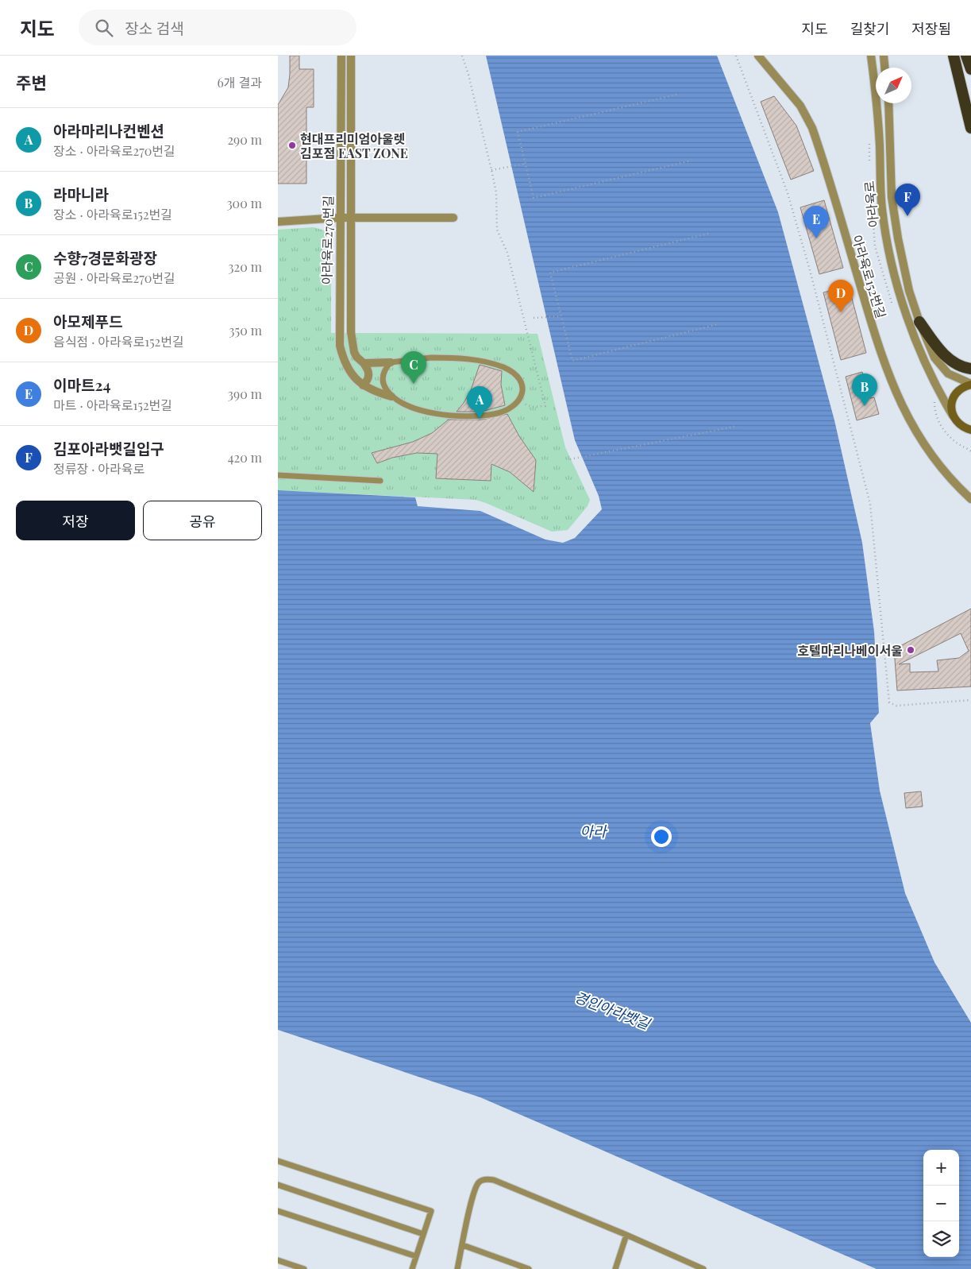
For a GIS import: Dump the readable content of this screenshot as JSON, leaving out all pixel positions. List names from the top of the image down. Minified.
{"streets":{"street":["아라육로","아라육로270번길","아라육로152번길"]},"water":["아라","경인아라뱃길"],"places":["현대프리미엄아울렛 김포점 EAST ZONE","호텔마리나베이서울"],"north":"top right","page":{"header":"지도","search":"장소 검색","nav":["지도","길찾기","저장됨"],"heading":["주변","6개 결과"],"list":[{"mark":"A","name":"아라마리나컨벤션","note":"장소 · 아라육로270번길","value":"290 m"},{"mark":"B","name":"라마니라","note":"장소 · 아라육로152번길","value":"300 m"},{"mark":"C","name":"수향7경문화광장","note":"공원 · 아라육로270번길","value":"320 m"},{"mark":"D","name":"아모제푸드","note":"음식점 · 아라육로152번길","value":"350 m"},{"mark":"E","name":"이마트24","note":"마트 · 아라육로152번길","value":"390 m"},{"mark":"F","name":"김포아라뱃길입구","note":"정류장 · 아라육로","value":"420 m"}],"pins":["F","E","D","C","B","A"],"buttons":["저장","공유"],"map_buttons":["+","−"]}}
